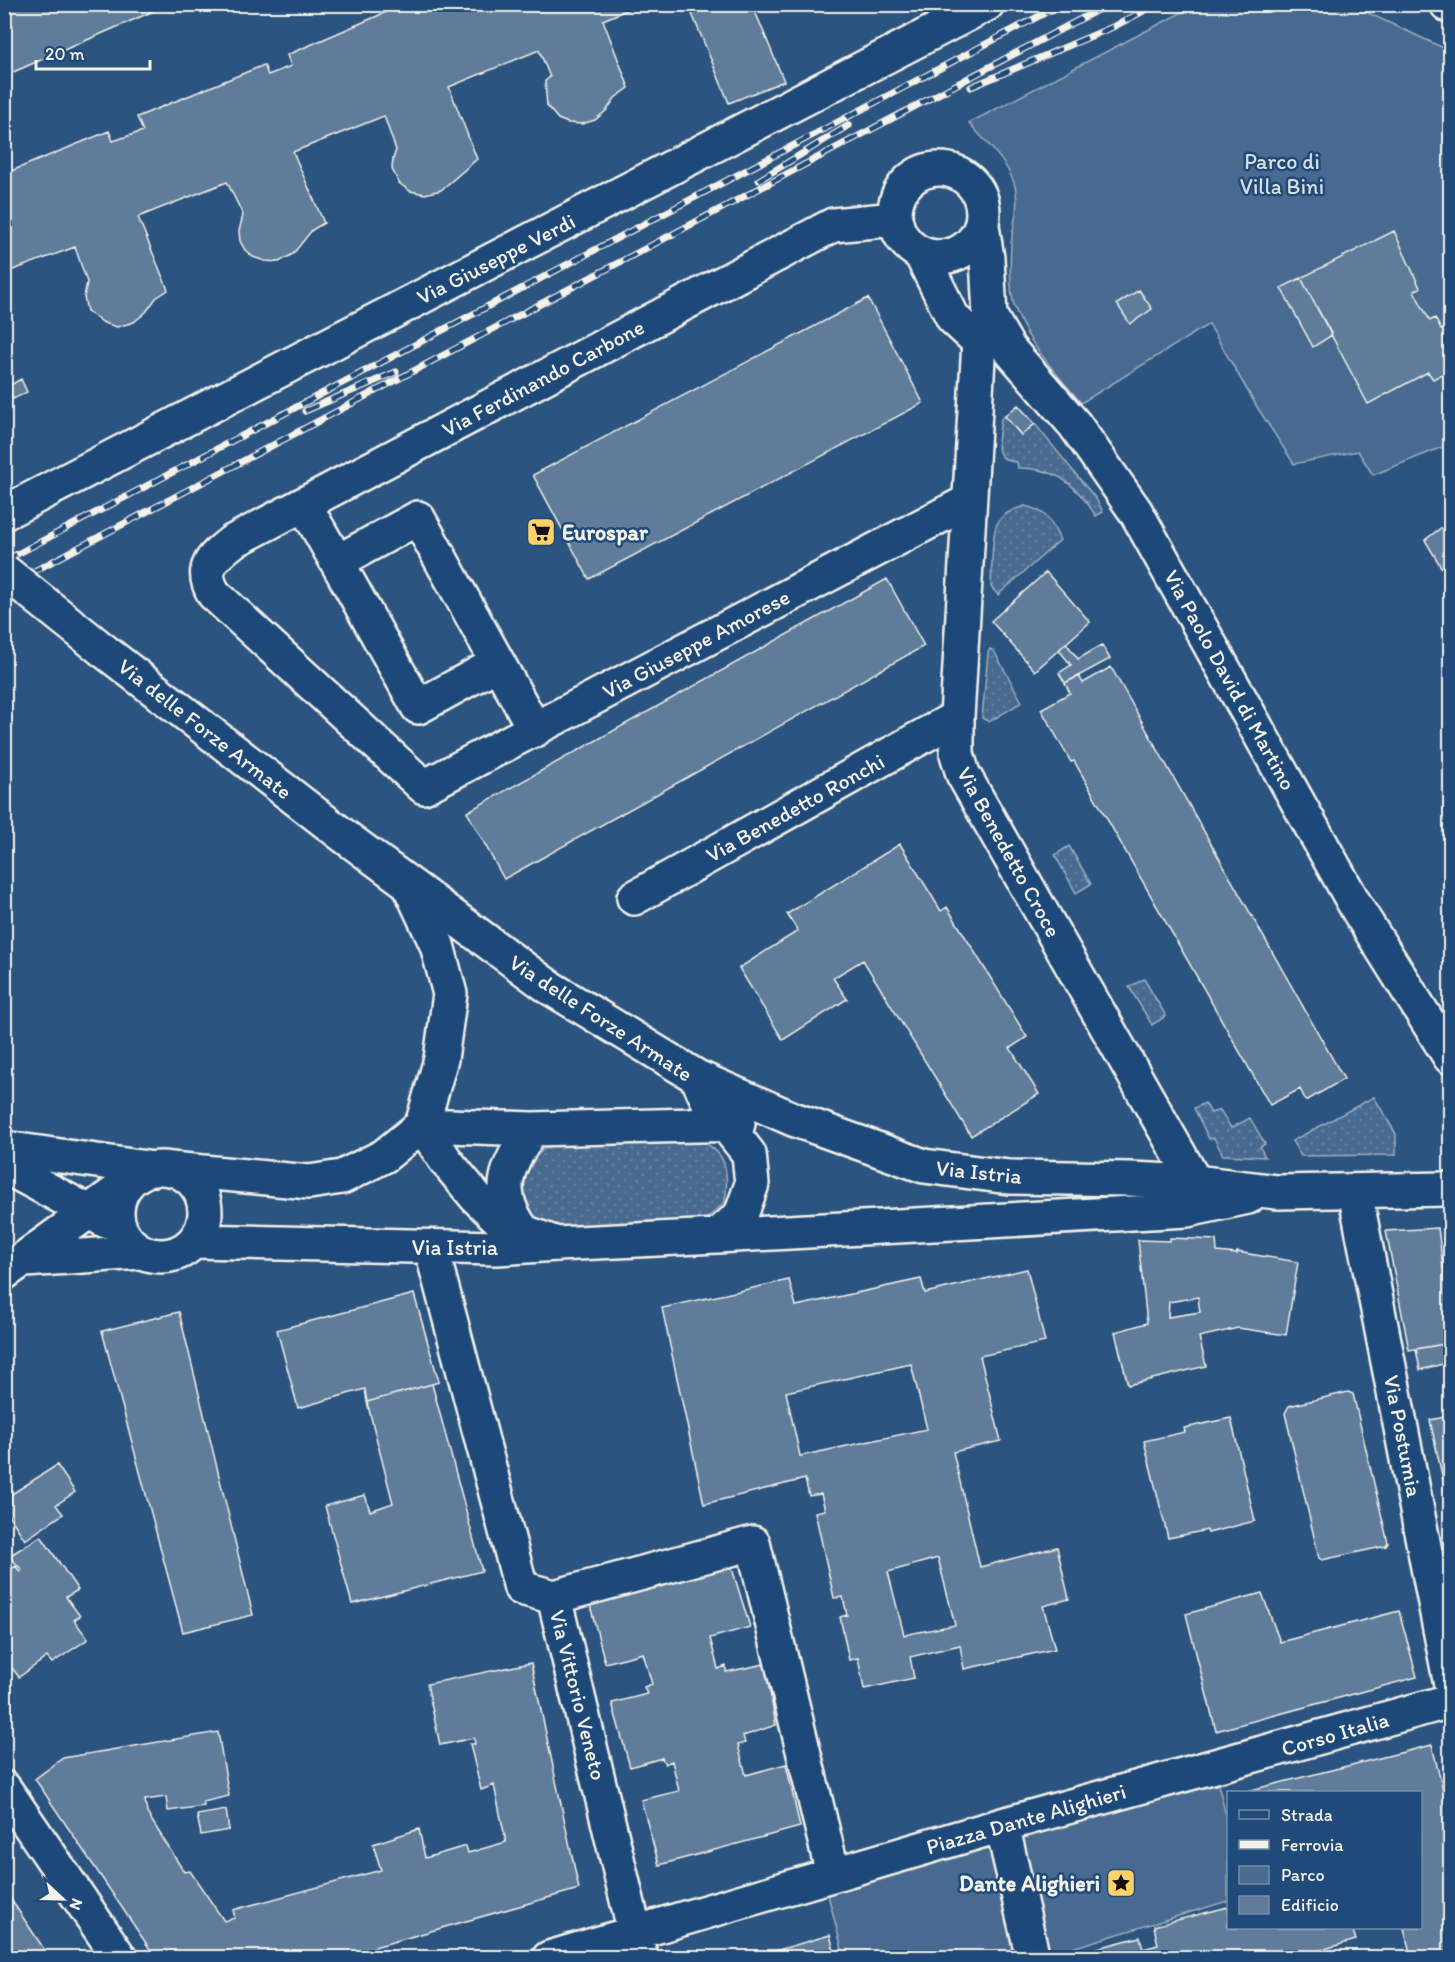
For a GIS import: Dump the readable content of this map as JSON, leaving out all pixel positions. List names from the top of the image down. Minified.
{"streets":{"street":["Via Giuseppe Verdi","Via Ferdinando Carbone","Via Giuseppe Amorese","Via Paolo David di Martino","Via delle Forze Armate","Via Benedetto Ronchi","Via Benedetto Croce","Via Istria","Via Postumia","Via Vittorio Veneto","Corso Italia","Piazza Dante Alighieri"]},"crossings":[["Via Ferdinando Carbone","Via Giuseppe Amorese"],["Via Ferdinando Carbone","Via Benedetto Croce"],["Via Giuseppe Amorese","Via Benedetto Croce"],["Via Paolo David di Martino","Via Benedetto Croce"],["Via delle Forze Armate","Via Istria"],["Via Benedetto Ronchi","Via Benedetto Croce"],["Via Benedetto Croce","Via Istria"],["Via Istria","Via Postumia"],["Via Istria","Via Vittorio Veneto"],["Via Vittorio Veneto","Piazza Dante Alighieri"],["Corso Italia","Piazza Dante Alighieri"]],"parks":["Parco di Villa Bini"],"places":{"supermarket":["Eurospar"],"place":["Dante Alighieri"]},"legend":["Strada","Ferrovia","Parco","Edificio"],"scale_bar":"20 m","north":"right"}
